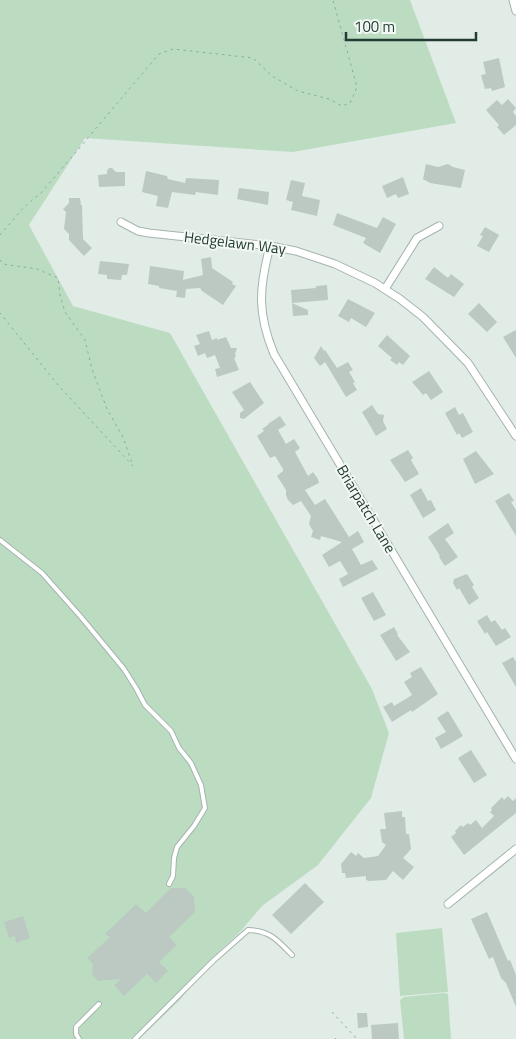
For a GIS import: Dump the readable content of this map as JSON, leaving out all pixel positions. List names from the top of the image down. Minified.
{"streets":{"street":["Hedgelawn Way","Briarpatch Lane"]},"crossings":[["Hedgelawn Way","Briarpatch Lane"]],"scale_bar":"100 m"}
